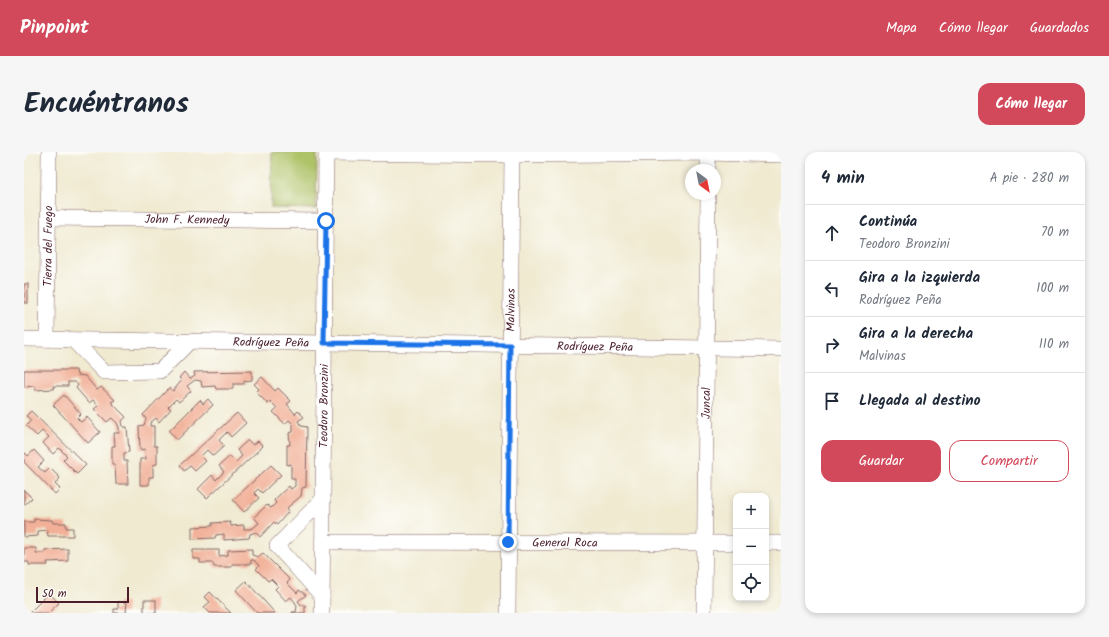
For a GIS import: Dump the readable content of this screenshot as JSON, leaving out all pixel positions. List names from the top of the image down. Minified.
{"streets":{"street":["John F. Kennedy","Tierra del Fuego","Malvinas","Rodríguez Peña","Juncal","Teodoro Bronzini","General Roca"]},"crossings":[["John F. Kennedy","Tierra del Fuego"],["John F. Kennedy","Teodoro Bronzini"],["Tierra del Fuego","Rodríguez Peña"],["Malvinas","Rodríguez Peña"],["Malvinas","General Roca"],["Rodríguez Peña","Juncal"],["Rodríguez Peña","Teodoro Bronzini"],["Juncal","General Roca"],["Teodoro Bronzini","General Roca"]],"scale_bar":"50 m","north":"bottom right","page":{"header":"Pinpoint","nav":["Mapa","Cómo llegar","Guardados"],"title":"Encuéntranos","buttons":["Cómo llegar",["Guardar","Compartir"]],"heading":["4 min","A pie · 280 m"],"list":[["Continúa","Teodoro Bronzini","70 m"],["Gira a la izquierda","Rodríguez Peña","100 m"],["Gira a la derecha","Malvinas","110 m"],"Llegada al destino"],"map_buttons":["+","−"],"scale":"50 m"}}
